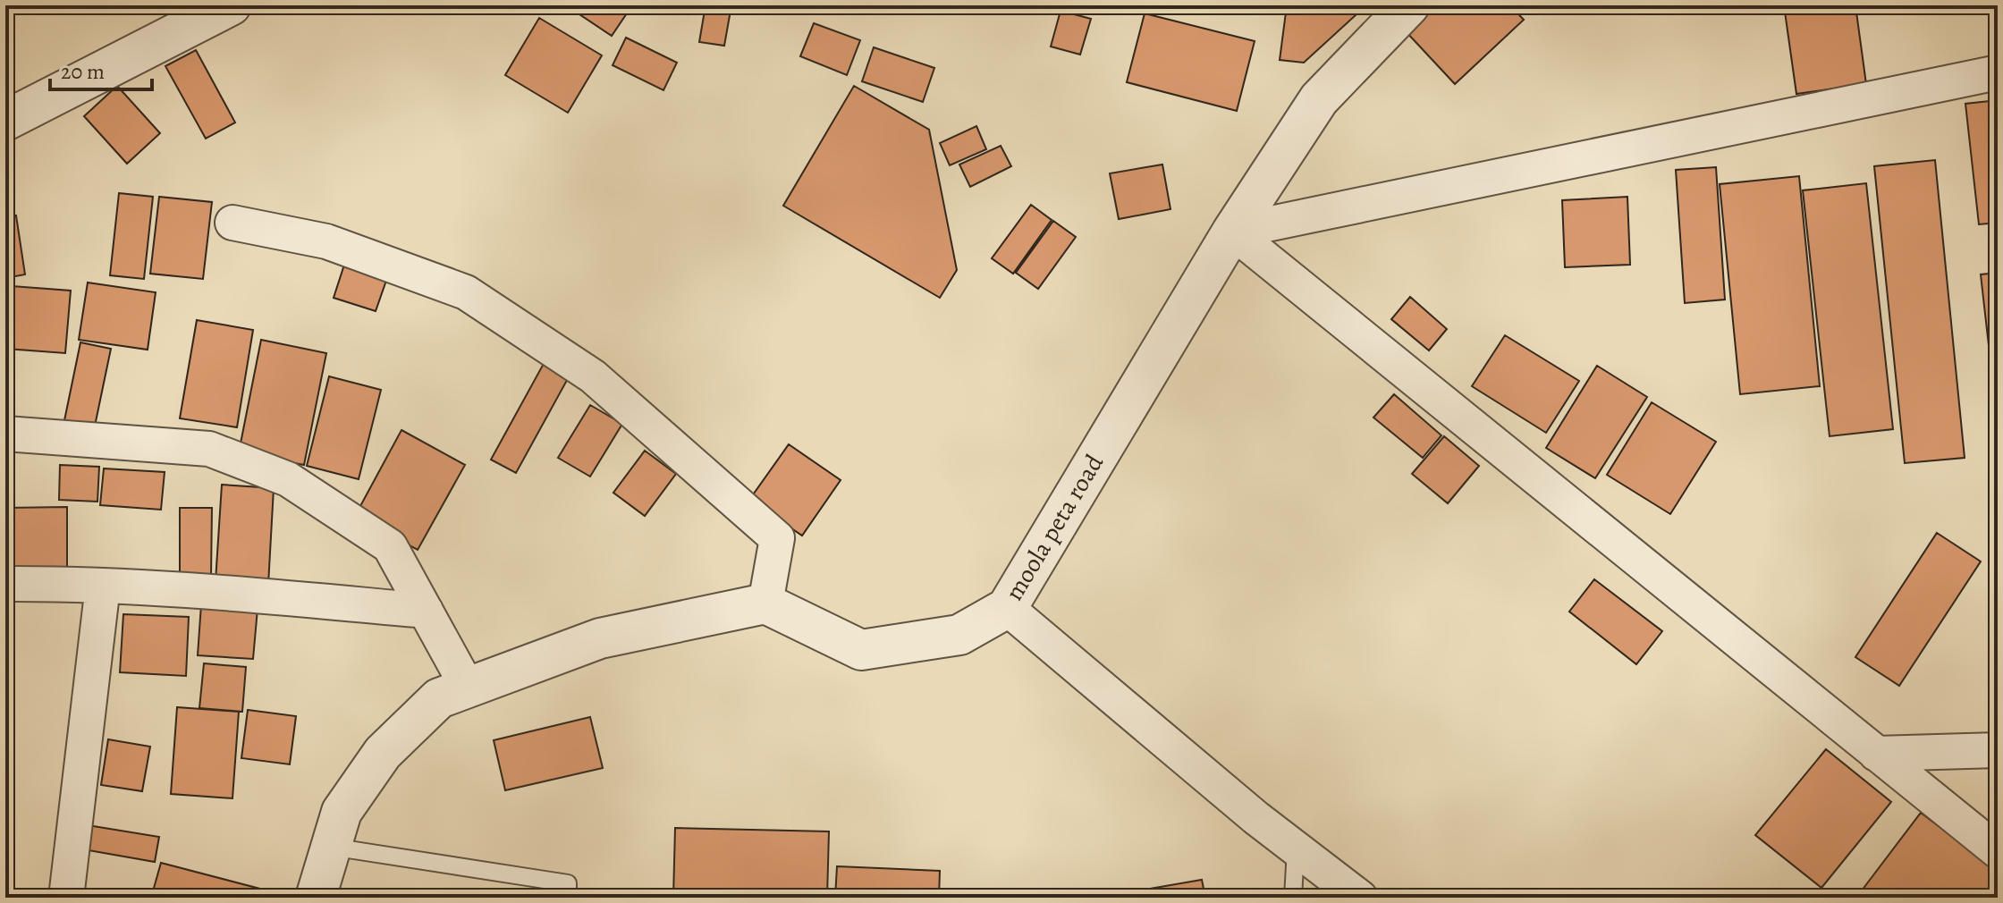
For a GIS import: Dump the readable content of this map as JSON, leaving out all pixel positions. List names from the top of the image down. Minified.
{"streets":{"street":["moola peta road"]},"scale_bar":"20 m"}
